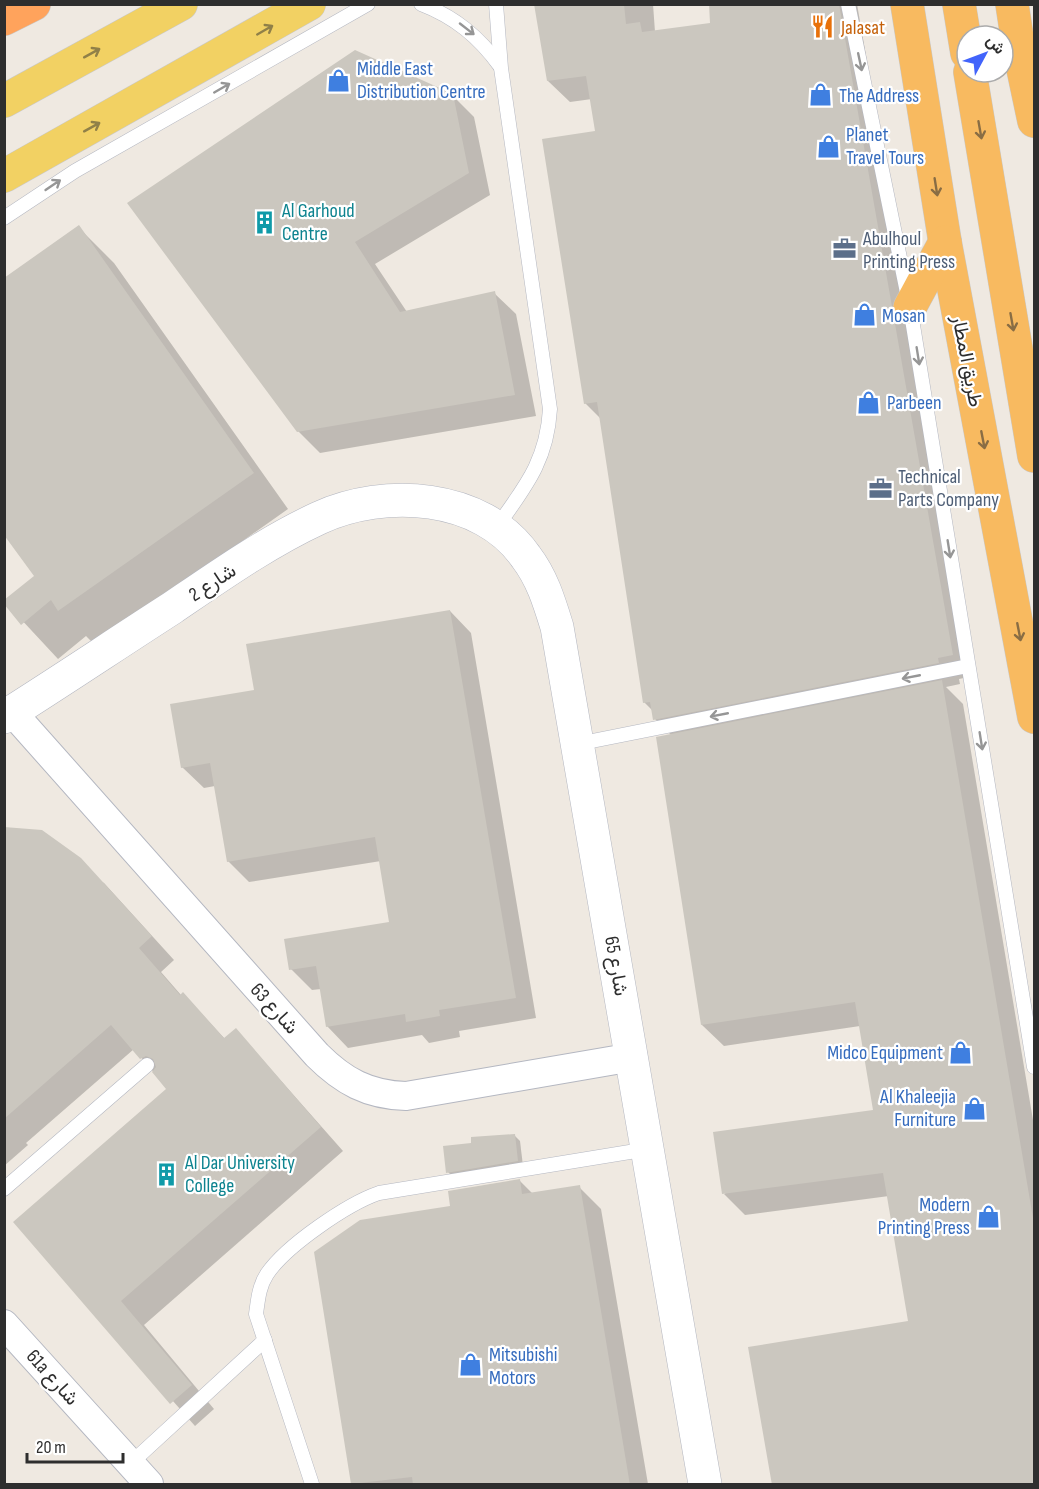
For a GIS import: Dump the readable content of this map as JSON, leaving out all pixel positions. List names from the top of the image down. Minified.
{"streets":{"highway":["طريق المطار"],"street":["شارع 2","شارع 65","شارع 63","61a شارع"]},"crossings":[["شارع 2","شارع 65"],["شارع 2","شارع 63"],["شارع 65","شارع 63"]],"places":{"restaurant":["Jalasat"],"shop":["Middle East Distribution Centre","The Address","Planet Travel Tours","Mosan","Parbeen","Midco Equipment","Al Khaleejia Furniture","Modern Printing Press","Mitsubishi Motors"],"building":["Al Garhoud Centre","Al Dar University College"],"office":["Abulhoul Printing Press","Technical Parts Company"]},"scale_bar":"20 m","north":"top right"}
